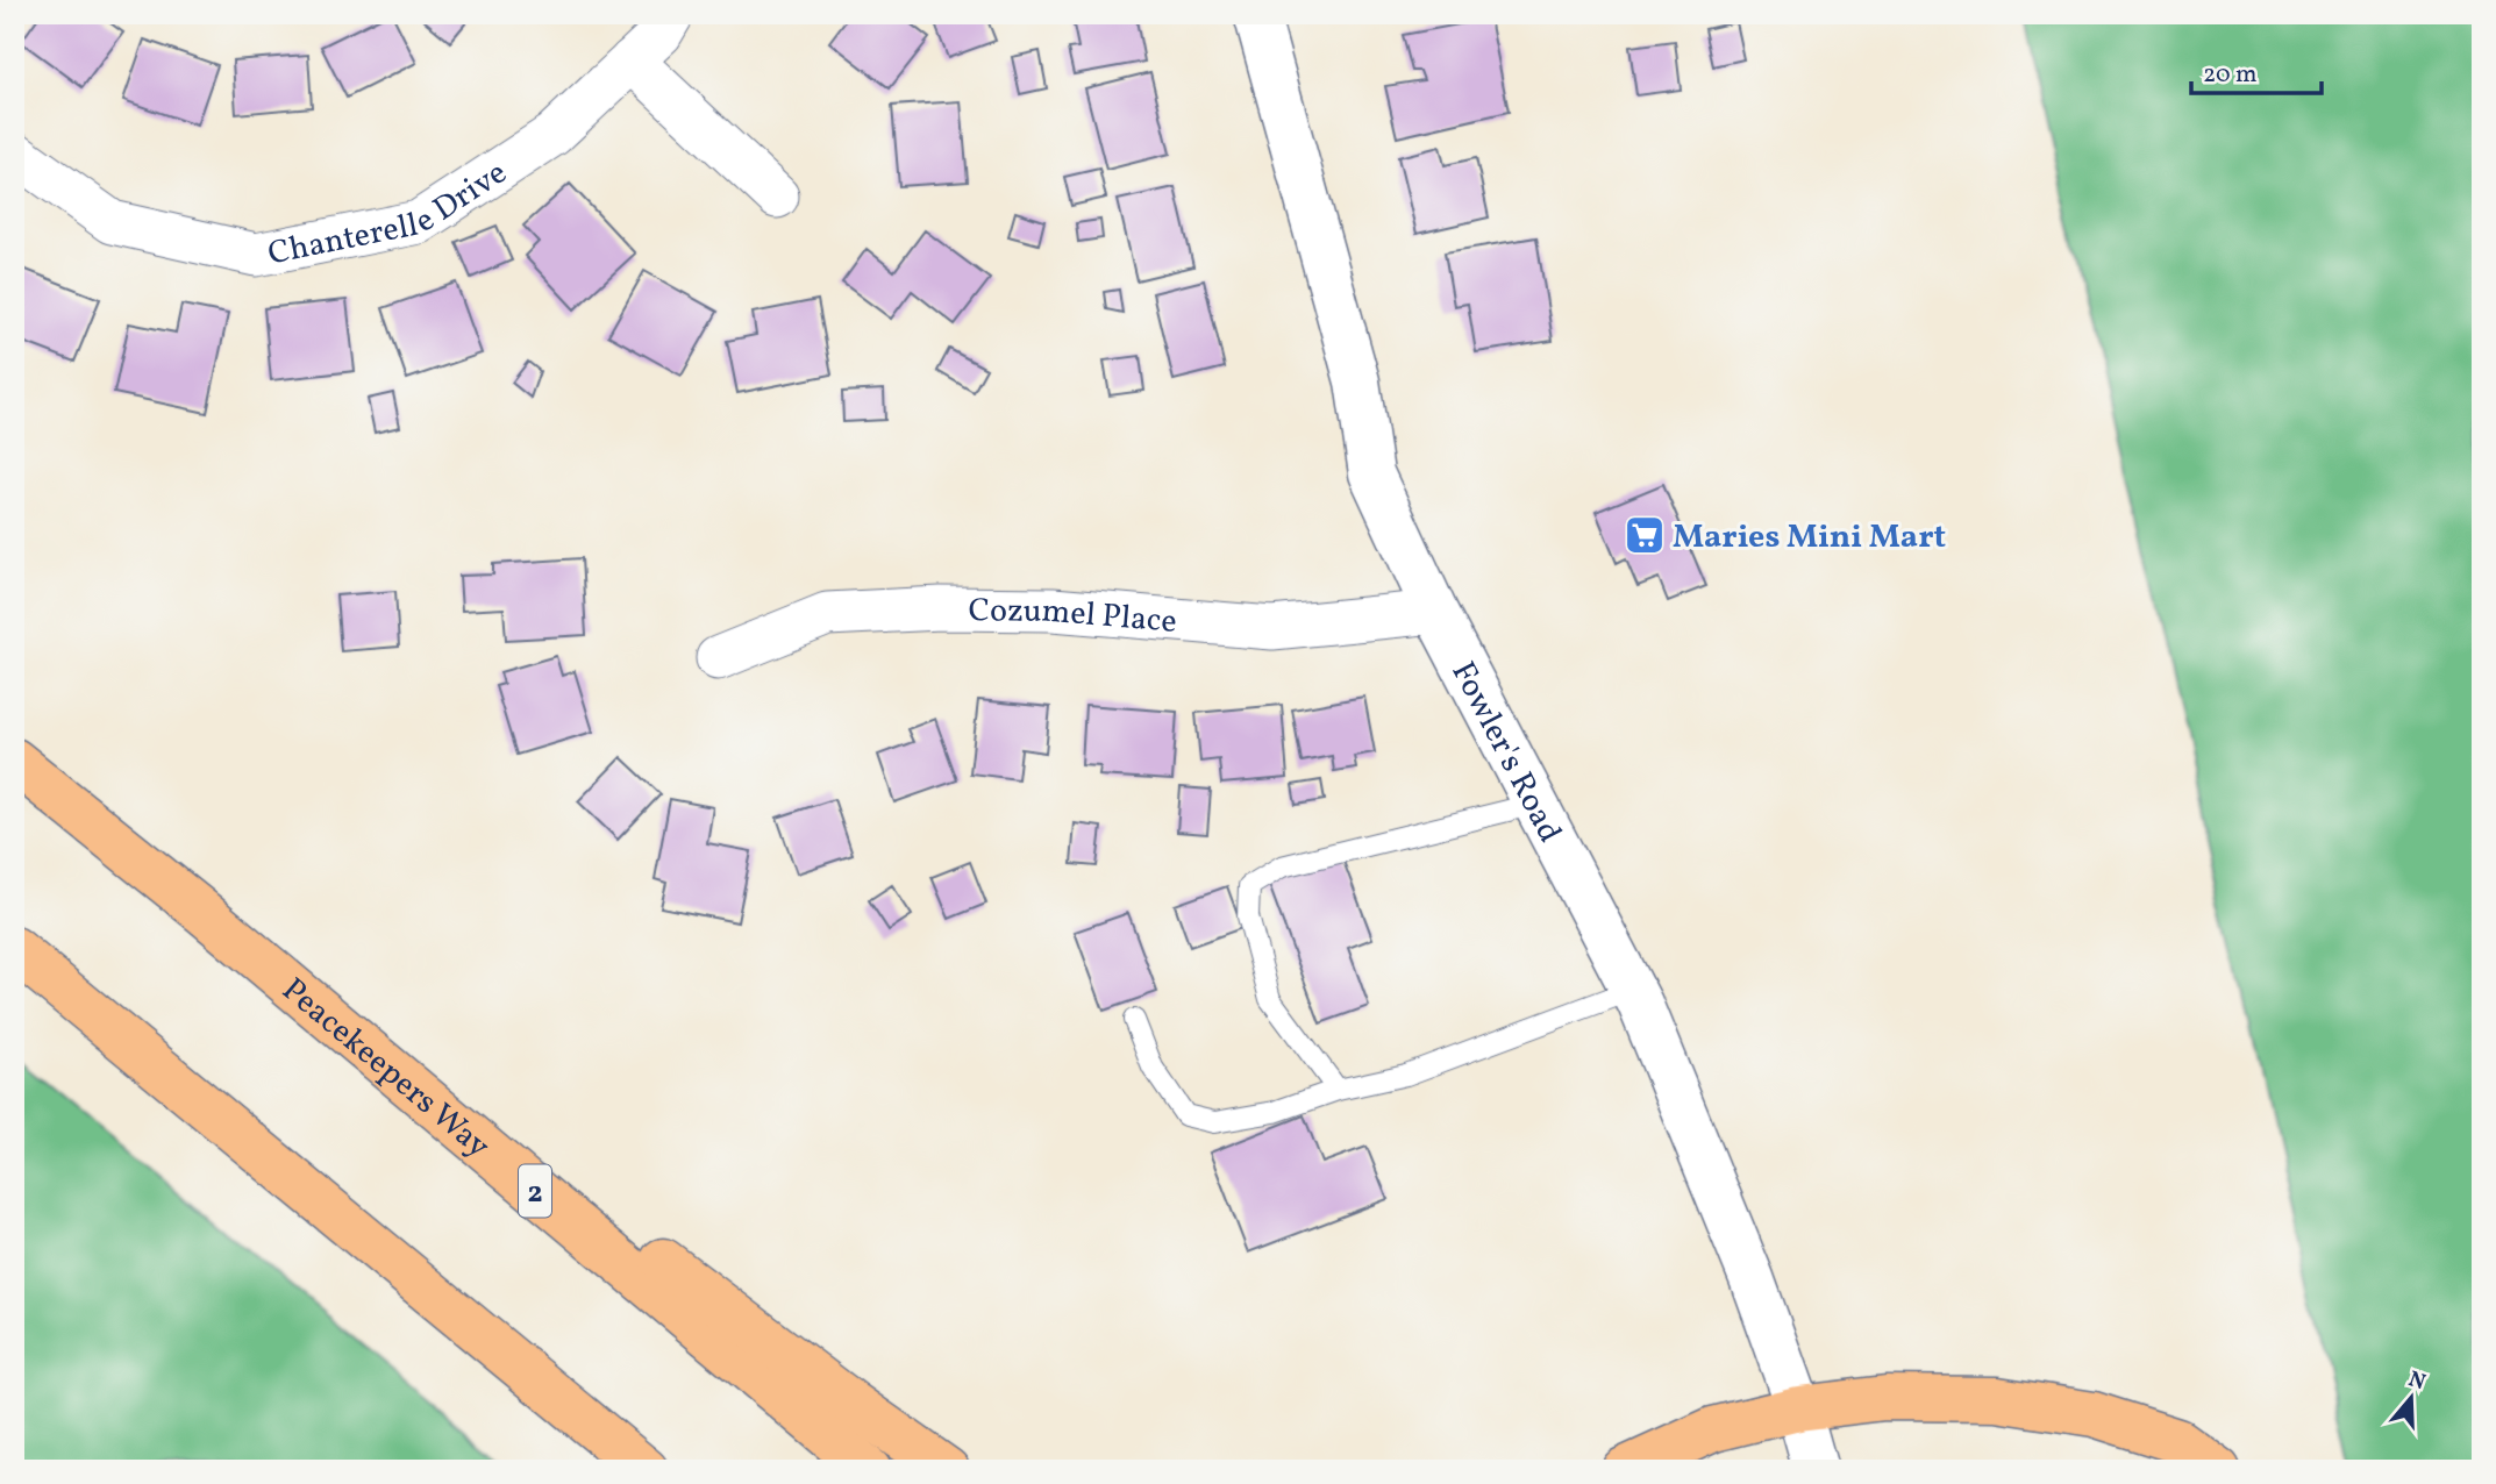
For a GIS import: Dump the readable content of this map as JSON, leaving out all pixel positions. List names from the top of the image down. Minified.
{"streets":{"highway":["Peacekeepers Way","2"],"street":["Chanterelle Drive","Cozumel Place","Fowler's Road"]},"crossings":[["Cozumel Place","Fowler's Road"]],"places":{"supermarket":["Maries Mini Mart"]},"scale_bar":"20 m","north":"top"}
